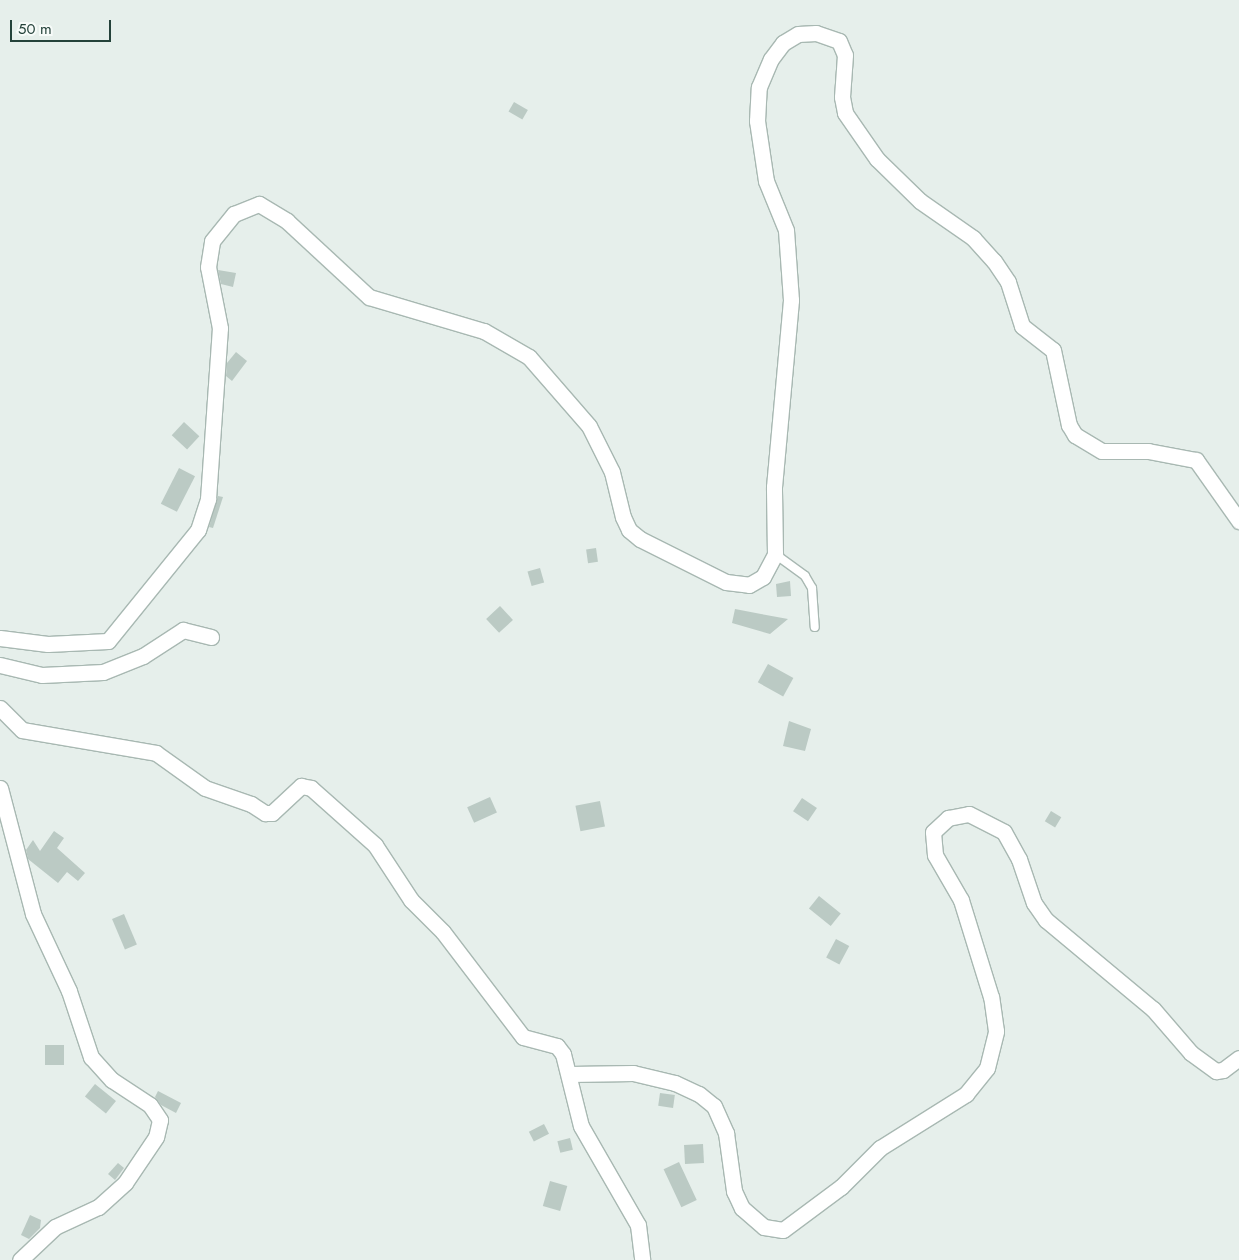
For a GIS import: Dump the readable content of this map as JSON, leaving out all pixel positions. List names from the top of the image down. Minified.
{"scale_bar":"50 m"}
